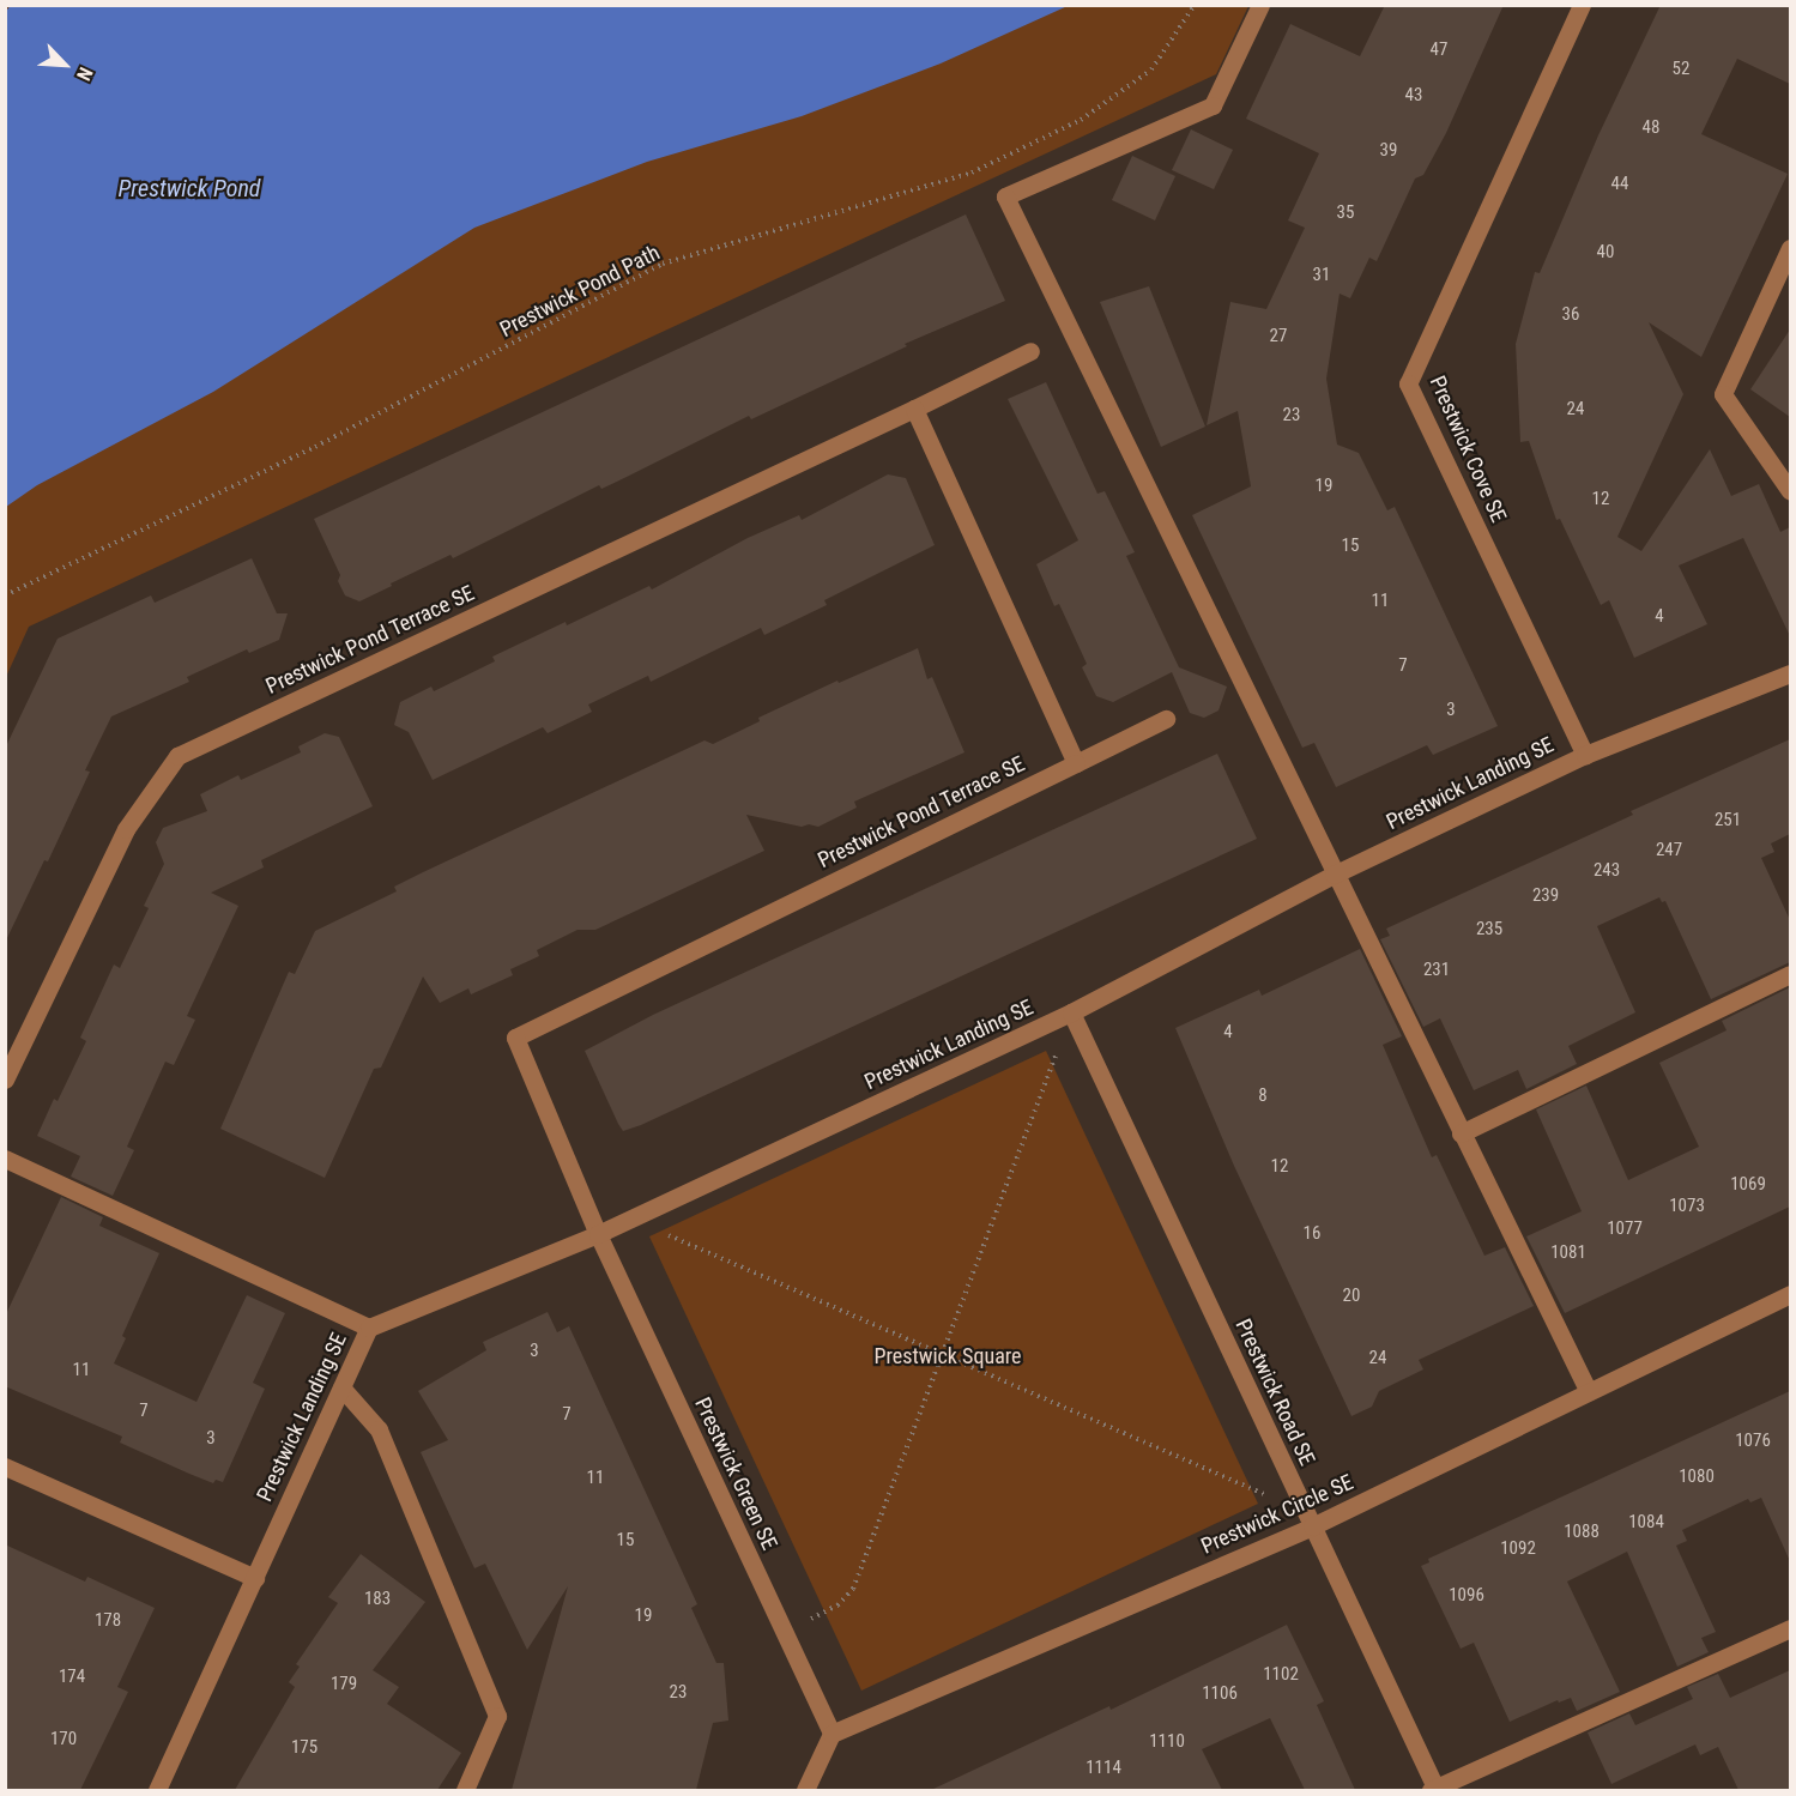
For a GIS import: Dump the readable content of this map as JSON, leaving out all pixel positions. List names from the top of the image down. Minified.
{"streets":{"street":["Prestwick Cove SE","Prestwick Pond Terrace SE","Prestwick Landing SE","Prestwick Road SE","Prestwick Green SE","Prestwick Circle SE"],"path":["Prestwick Pond Path"]},"crossings":[["Prestwick Cove SE","Prestwick Landing SE"],["Prestwick Pond Terrace SE","Prestwick Landing SE"],["Prestwick Pond Terrace SE","Prestwick Green SE"],["Prestwick Landing SE","Prestwick Road SE"],["Prestwick Landing SE","Prestwick Green SE"],["Prestwick Road SE","Prestwick Circle SE"],["Prestwick Green SE","Prestwick Circle SE"]],"water":["Prestwick Pond"],"parks":["Prestwick Square"],"house_numbers":["47","52","43","48","39","44","35","40","31","36","27","24","23","19","12","15","11","4","7","3","251","247","243","239","235","231","4","8","12","1069","1073","1077","16","1081","20","3","24","11","7","7","3","1076","1080","11","1084","1088","15","1092","1096","183","19","178","1102","174","179","23","1106","170","1110","175","1114"],"north":"bottom right"}
